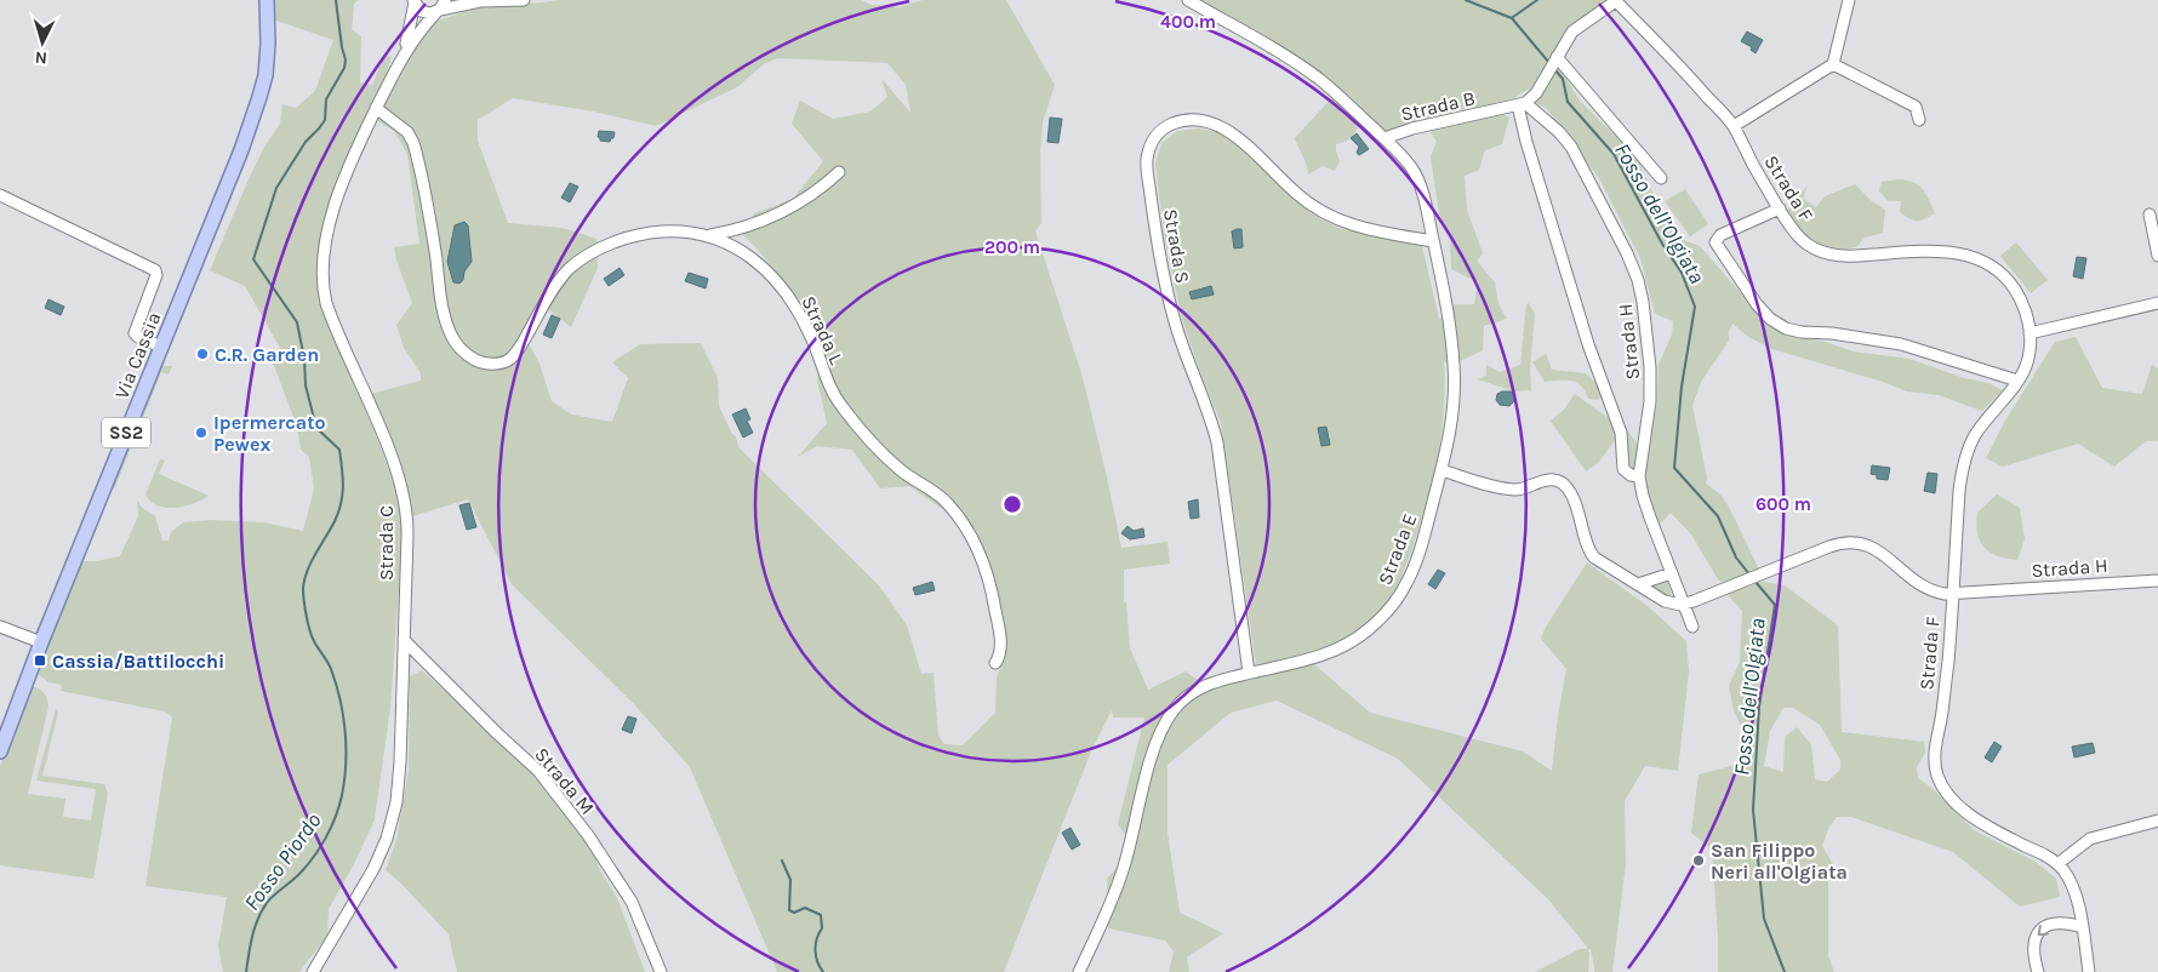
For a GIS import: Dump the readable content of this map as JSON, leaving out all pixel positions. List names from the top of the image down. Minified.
{"streets":{"main road":["Via Cassia","SS2"],"street":["Strada B","Strada F","Strada S","Strada L","Strada H","Strada C","Strada E","Strada M"]},"crossings":[["Strada B","Strada H"],["Strada B","Strada E"],["Strada F","Strada H"],["Strada S","Strada E"],["Strada L","Strada C"],["Strada C","Strada M"]],"water":["Fosso dell’Olgiata","Fosso Piordo"],"places":{"other":["C.R. Garden","Ipermercato Pewex","San Filippo Neri all'Olgiata"],"transit":["Cassia/Battilocchi"]},"north":"bottom","rings":["400 m","200 m","600 m"]}
